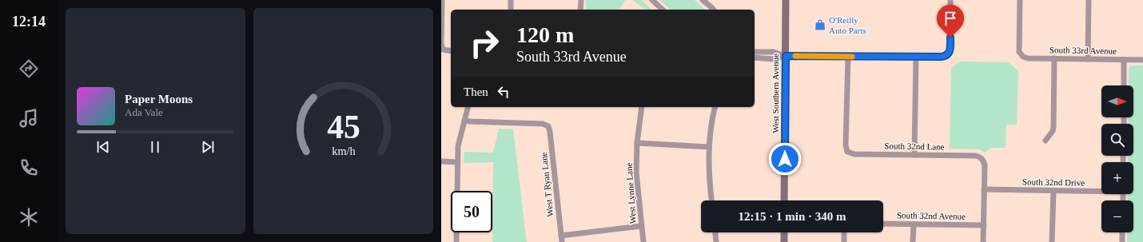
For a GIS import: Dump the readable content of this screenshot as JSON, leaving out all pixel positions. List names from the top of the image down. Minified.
{"streets":{"main road":["West Southern Avenue"],"street":["South 33rd Avenue","South 32nd Lane","South 32nd Drive","West T Ryan Lane","West Lynne Lane","South 32nd Avenue"]},"crossings":[["South 32nd Lane","South 32nd Drive"]],"places":{"shop":["O'Reilly Auto Parts"]},"north":"right","page":{"tabs":"12:14","turn":["120 m","South 33rd Avenue"],"then":"Then","map_buttons":["+","−"],"song":["Paper Moons","Ada Vale"],"limit":"50","trip":"12:15 · 1 min · 340 m","gauge":["45","km/h"]}}
